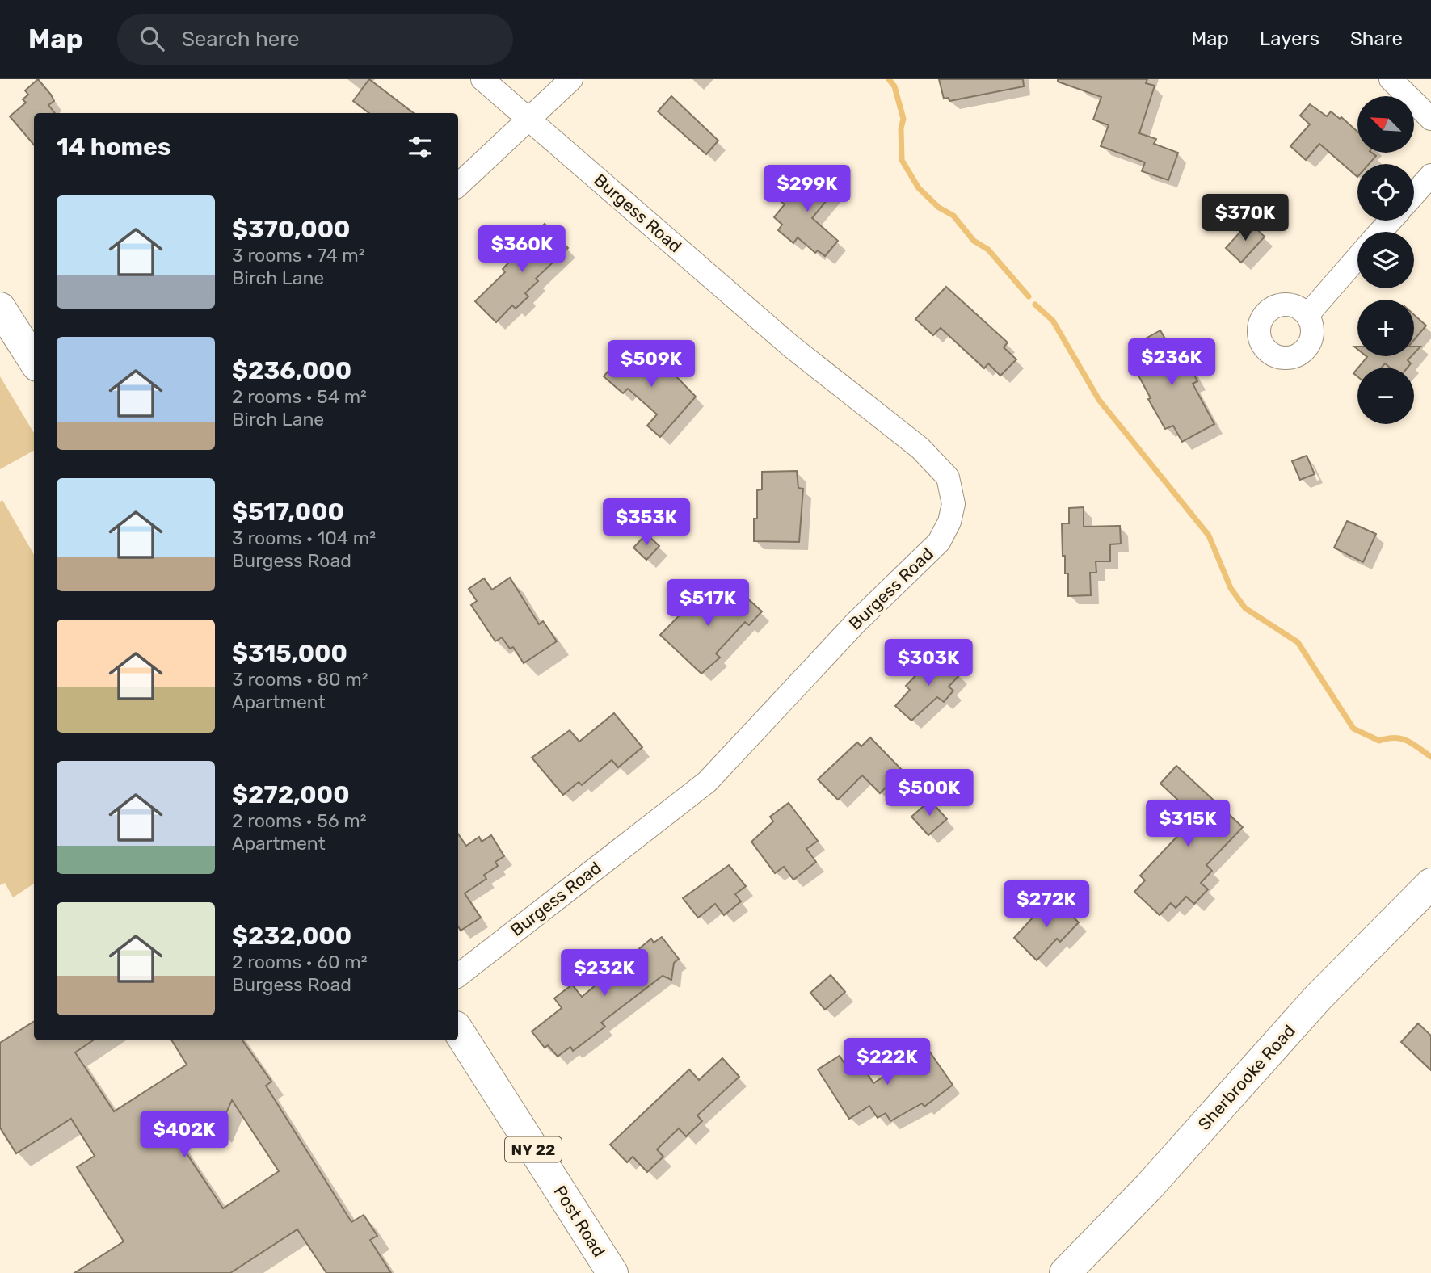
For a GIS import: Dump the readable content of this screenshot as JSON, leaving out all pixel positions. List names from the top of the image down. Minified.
{"streets":{"street":["Burgess Road","Sherbrooke Road","NY 22","Post Road"]},"north":"top left","page":{"header":"Map","search":"Search here","nav":["Map","Layers","Share"],"map_buttons":["+","−"],"heading":"14 homes","price":["$299K","$370K","$360K","$236K","$509K","$353K","$517K","$303K","$500K","$315K","$272K","$232K","$222K","$402K"],"list":[{"name":"$370,000","note":"3 rooms · 74 m² · Birch Lane"},{"name":"$236,000","note":"2 rooms · 54 m² · Birch Lane"},{"name":"$517,000","note":"3 rooms · 104 m² · Burgess Road"},{"name":"$315,000","note":"3 rooms · 80 m² · Apartment"},{"name":"$272,000","note":"2 rooms · 56 m² · Apartment"},{"name":"$232,000","note":"2 rooms · 60 m² · Burgess Road"}]}}
